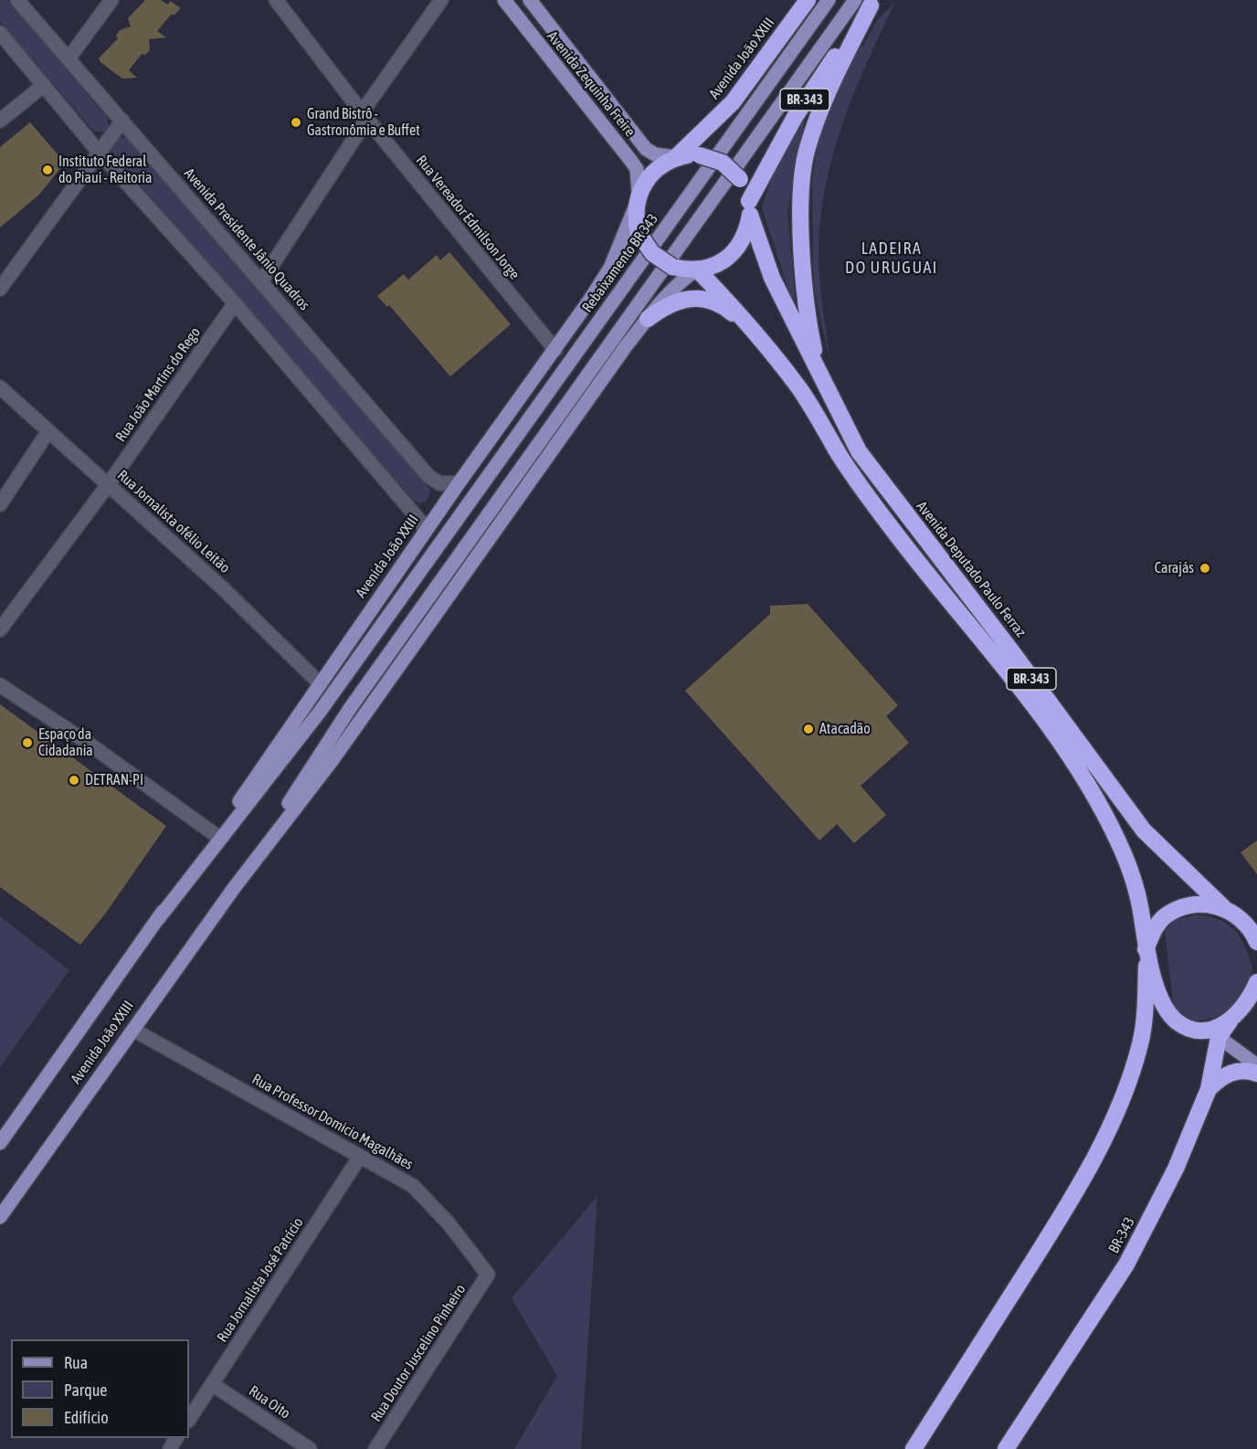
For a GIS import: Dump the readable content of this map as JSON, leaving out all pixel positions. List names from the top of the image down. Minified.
{"streets":{"highway":["Avenida João XXIII","BR-343","Avenida Deputado Paulo Ferraz"],"main road":["Avenida Zequinha Freire","Rebaixamento BR 343"],"street":["Rua Vereador Edmilson Jorge","Avenida Presidente Jânio Quadros","Rua João Martins do Rego","Rua Jornalista ofélio Leitão","Rua Professor Domicio Magalhães","Rua Jornalista José Patrício","Rua Doutor Juscelino Pinheiro","Rua Oito"]},"crossings":[["Avenida João XXIII","Avenida Zequinha Freire"],["Avenida João XXIII","BR-343"],["Avenida João XXIII","Rua Vereador Edmilson Jorge"],["Avenida João XXIII","Avenida Presidente Jânio Quadros"],["Avenida João XXIII","Rebaixamento BR 343"],["Avenida João XXIII","Rua Jornalista ofélio Leitão"],["Avenida João XXIII","Avenida Deputado Paulo Ferraz"],["Avenida João XXIII","Rua Professor Domicio Magalhães"],["Avenida Zequinha Freire","BR-343"],["Avenida Zequinha Freire","Avenida Deputado Paulo Ferraz"],["BR-343","Avenida Deputado Paulo Ferraz"],["Rua João Martins do Rego","Rua Jornalista ofélio Leitão"],["Rua Professor Domicio Magalhães","Rua Jornalista José Patrício"],["Rua Professor Domicio Magalhães","Rua Doutor Juscelino Pinheiro"],["Rua Jornalista José Patrício","Rua Oito"]],"districts":["LADEIRA DO URUGUAI"],"places":["Grand Bistrô - Gastronômia e Buffet","Instituto Federal do Piauí - Reitoria","Carajás","Atacadão","Espaço da Cidadania","DETRAN-PI"],"legend":["Rua","Parque","Edifício"]}
